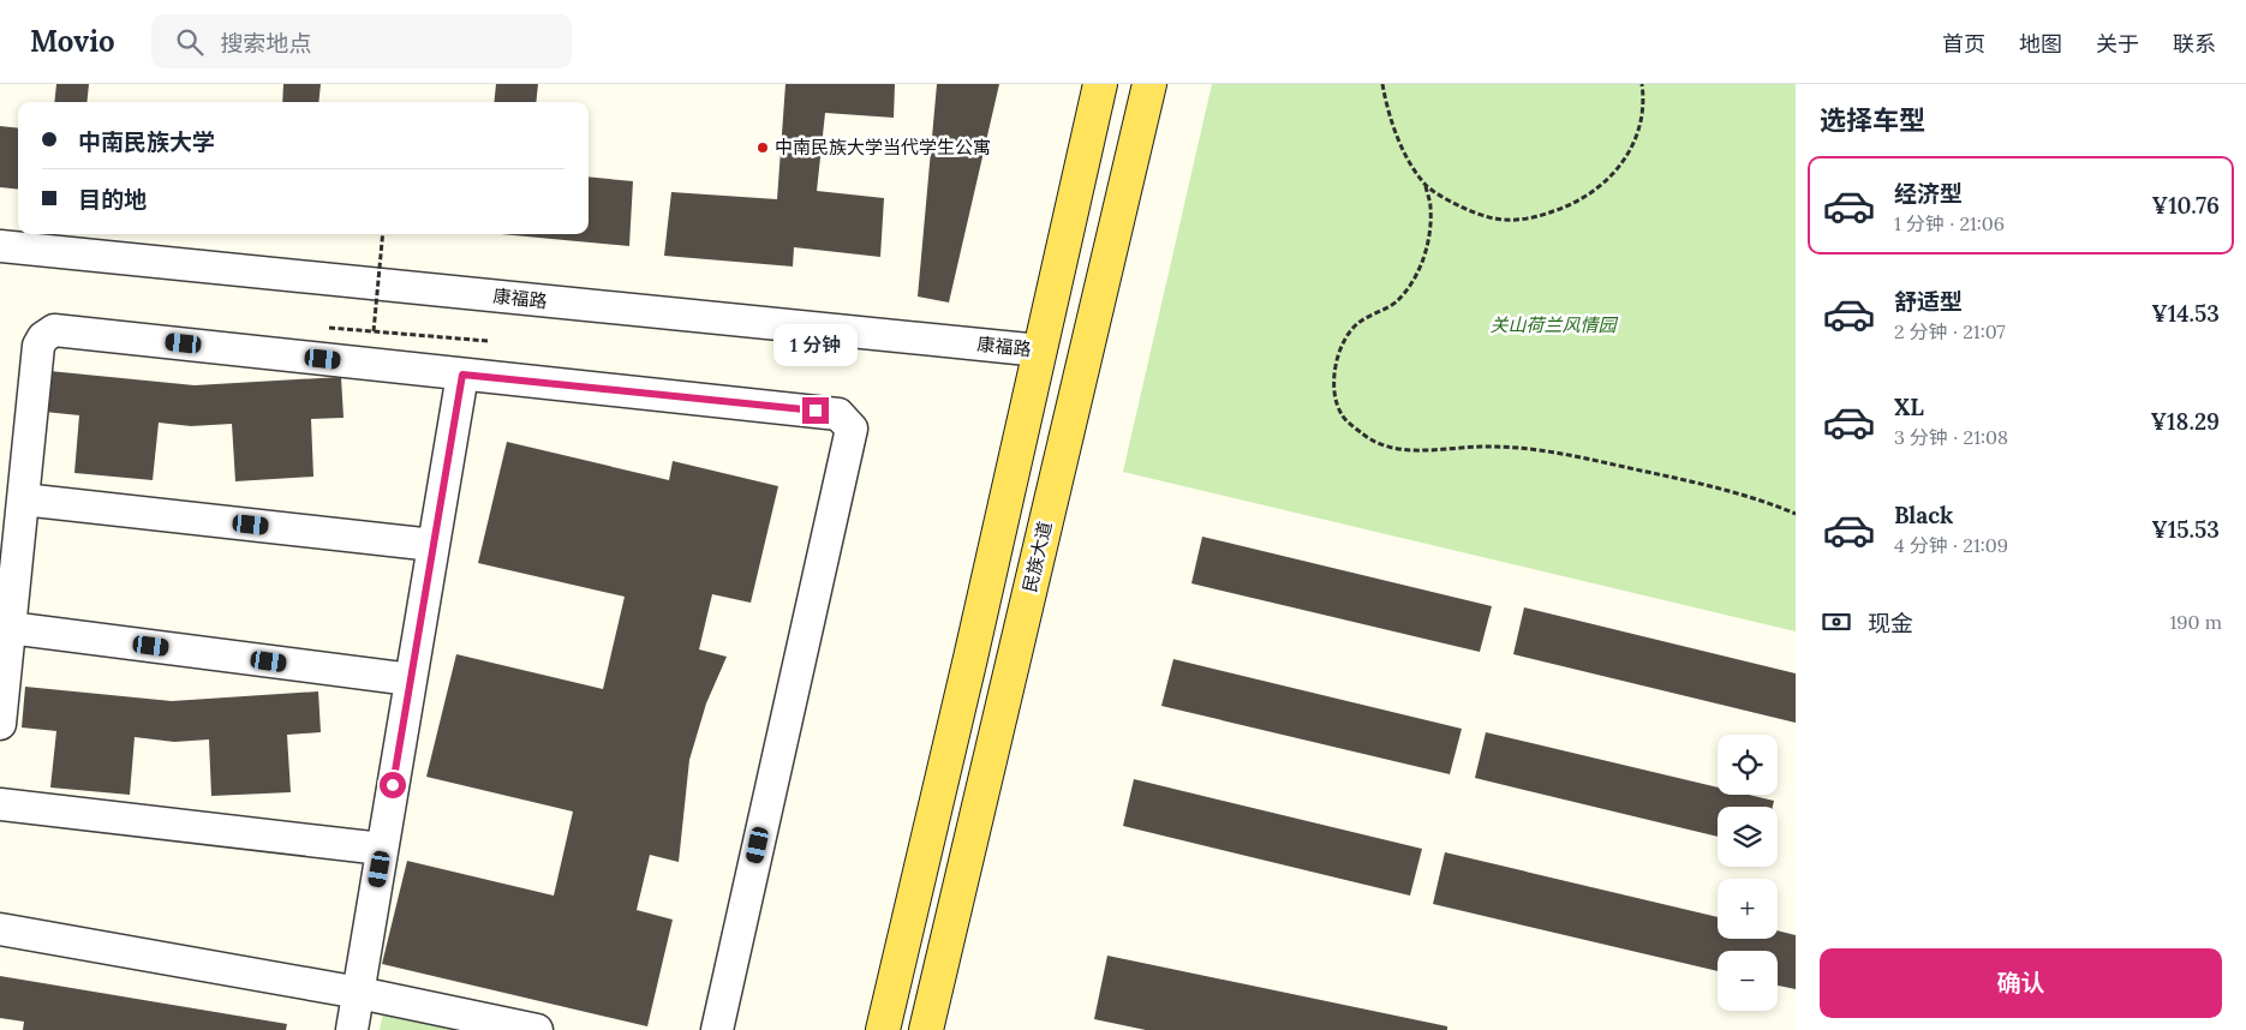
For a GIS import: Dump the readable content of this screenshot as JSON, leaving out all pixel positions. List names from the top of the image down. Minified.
{"streets":{"main road":["民族大道"],"street":["康福路"]},"parks":["关山荷兰风情园"],"places":["中南民族大学当代学生公寓"],"page":{"header":"Movio","search":"搜索地点","nav":["首页","地图","关于","联系"],"heading":"选择车型","banner":["中南民族大学","目的地"],"list":[{"name":"经济型","note":"1 分钟 · 21:06","value":"¥10.76"},{"name":"舒适型","note":"2 分钟 · 21:07","value":"¥14.53"},{"name":"XL","note":"3 分钟 · 21:08","value":"¥18.29"},{"name":"Black","note":"4 分钟 · 21:09","value":"¥15.53"}],"bubble":"1 分钟","pay":["现金","190 m"],"map_buttons":["+","−"],"buttons":"确认"}}
